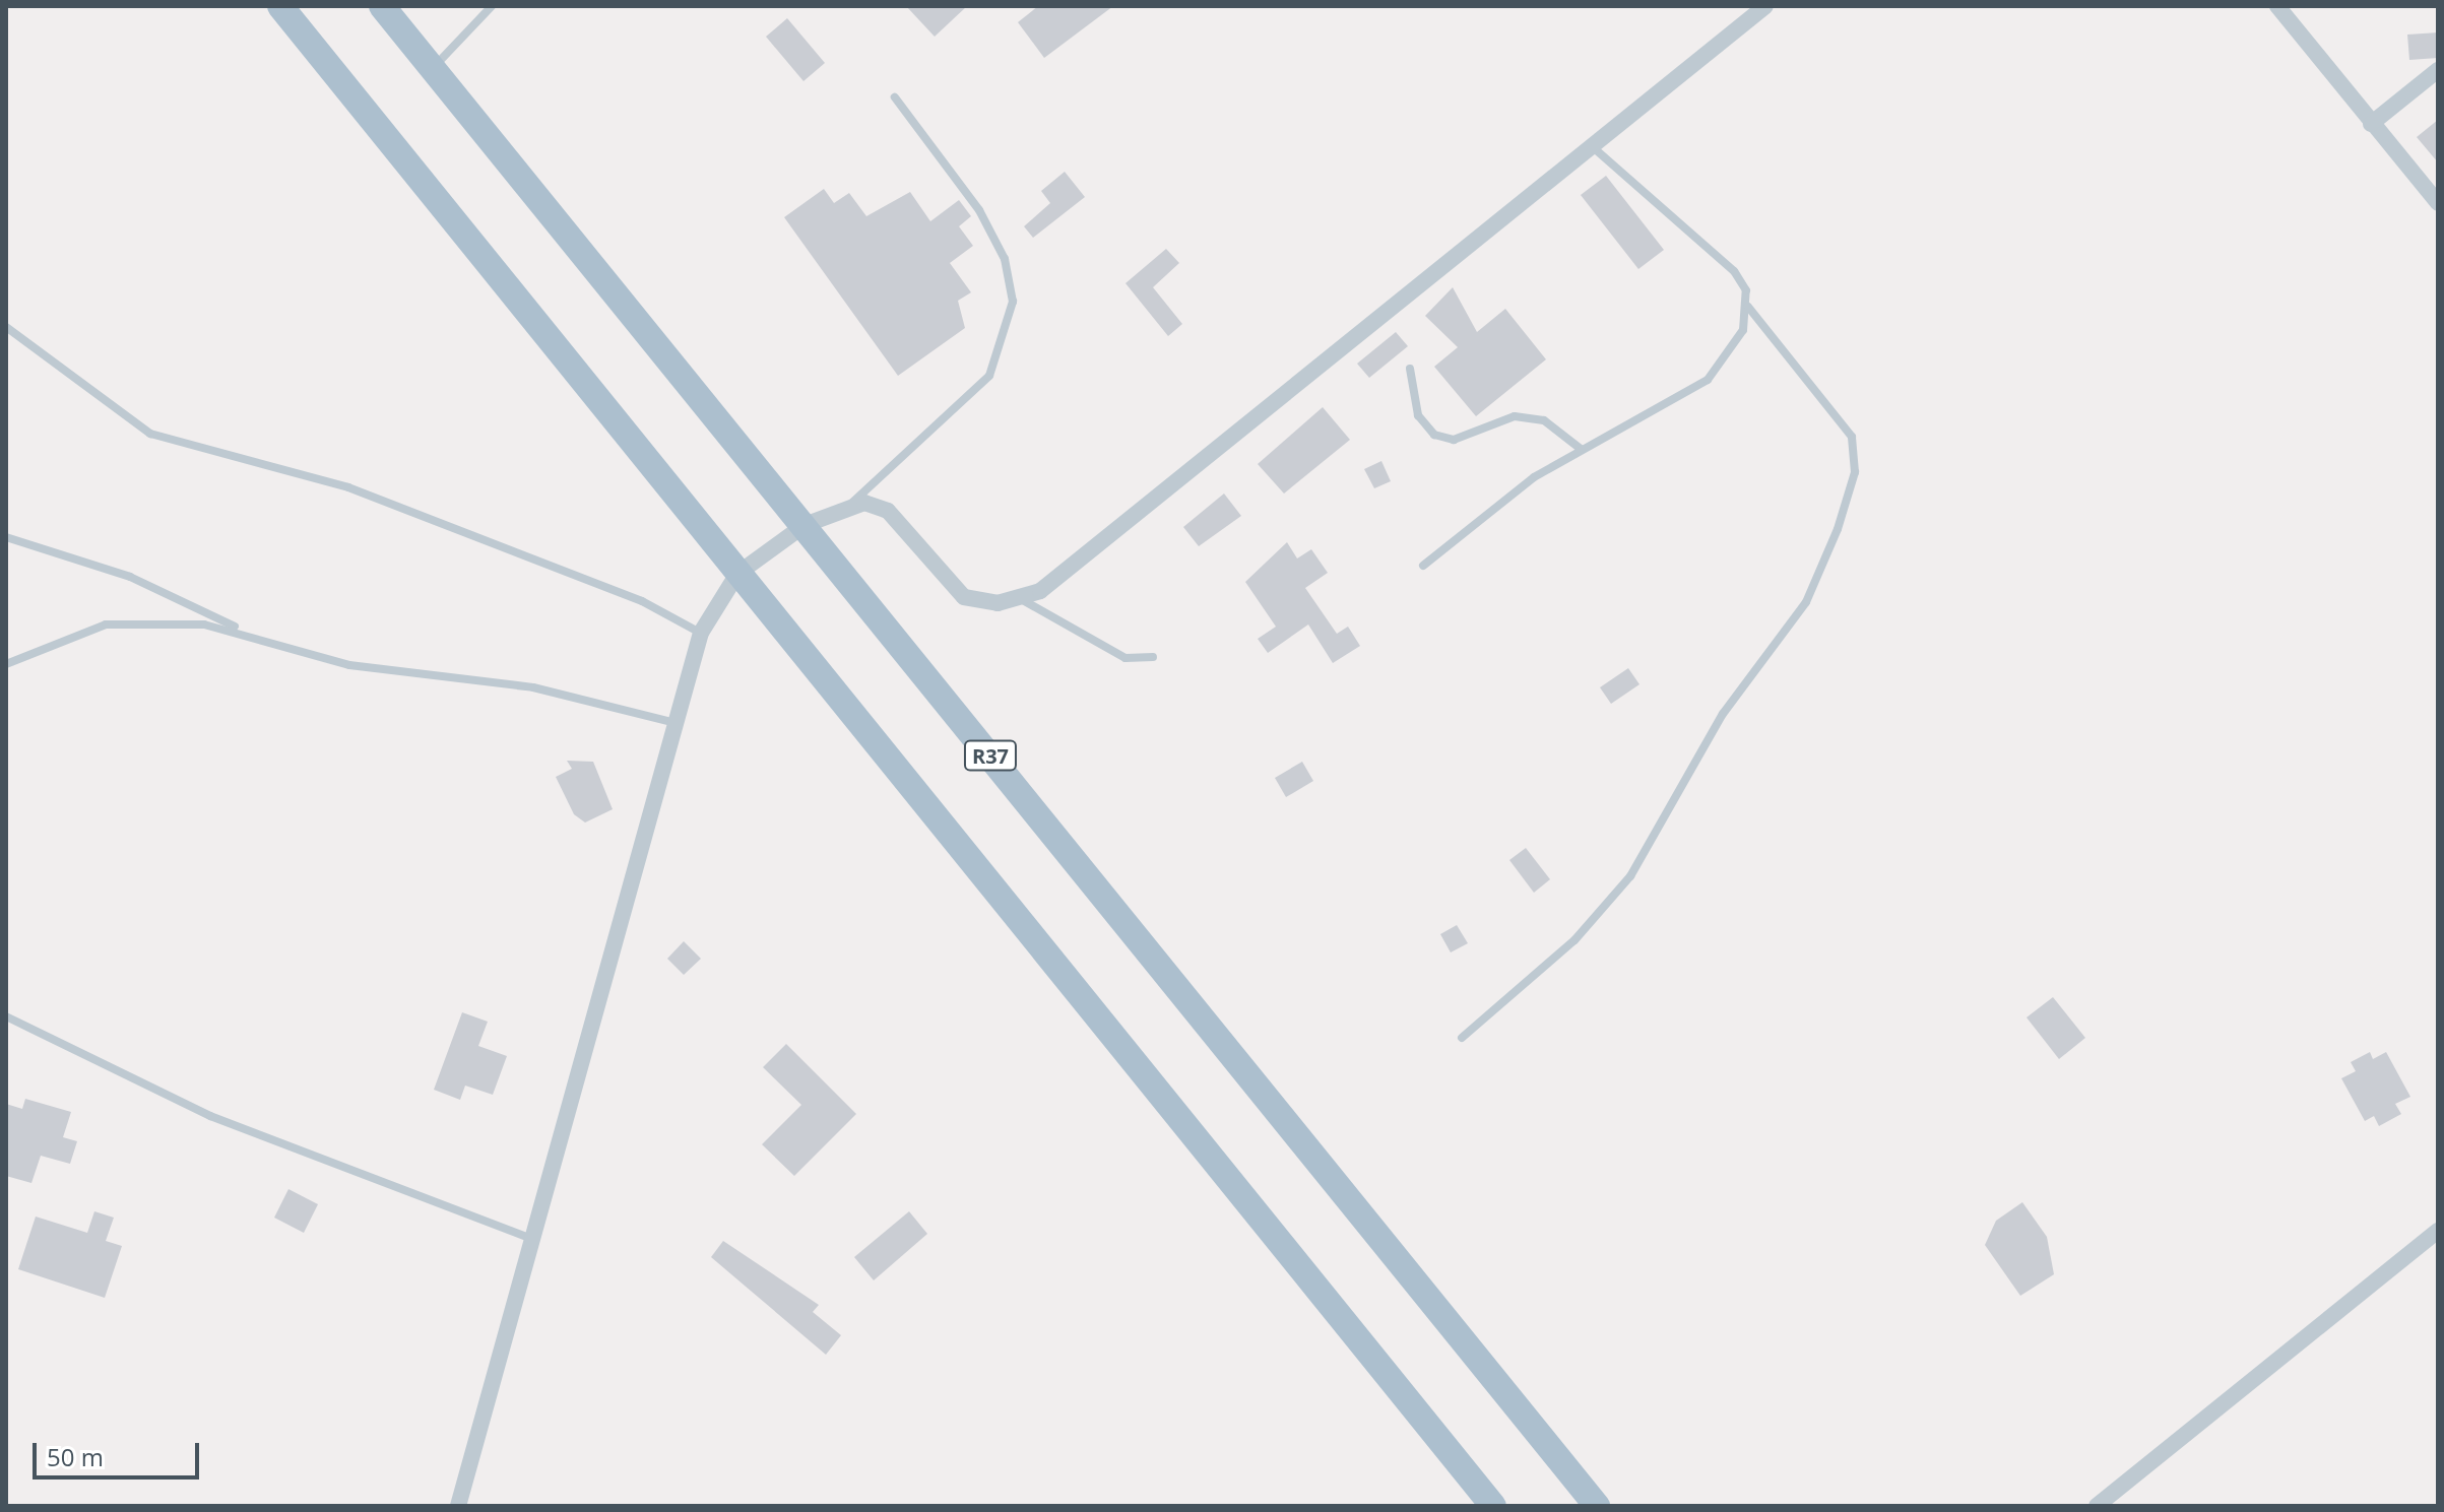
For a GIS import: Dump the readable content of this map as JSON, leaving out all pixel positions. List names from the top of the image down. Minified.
{"streets":{"main road":["R37"]},"scale_bar":"50 m"}
